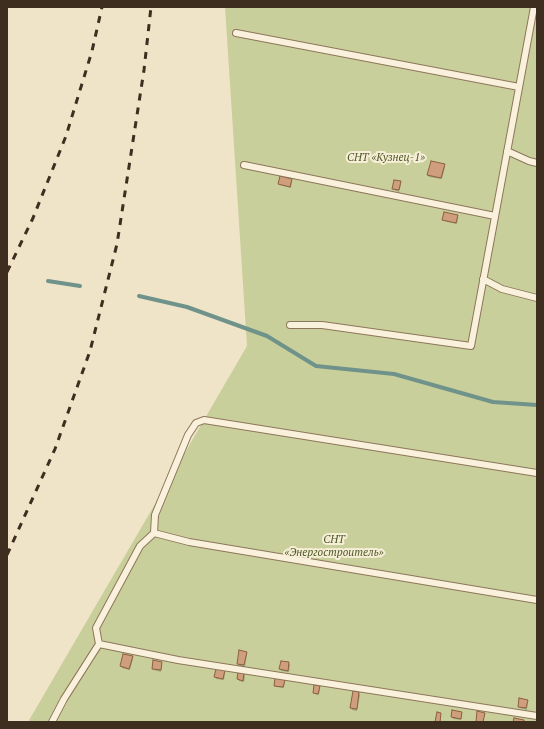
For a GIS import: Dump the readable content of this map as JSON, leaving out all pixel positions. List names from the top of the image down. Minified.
{"parks":["СНТ «Кузнец-1»","СНТ «Энергостроитель»"]}
